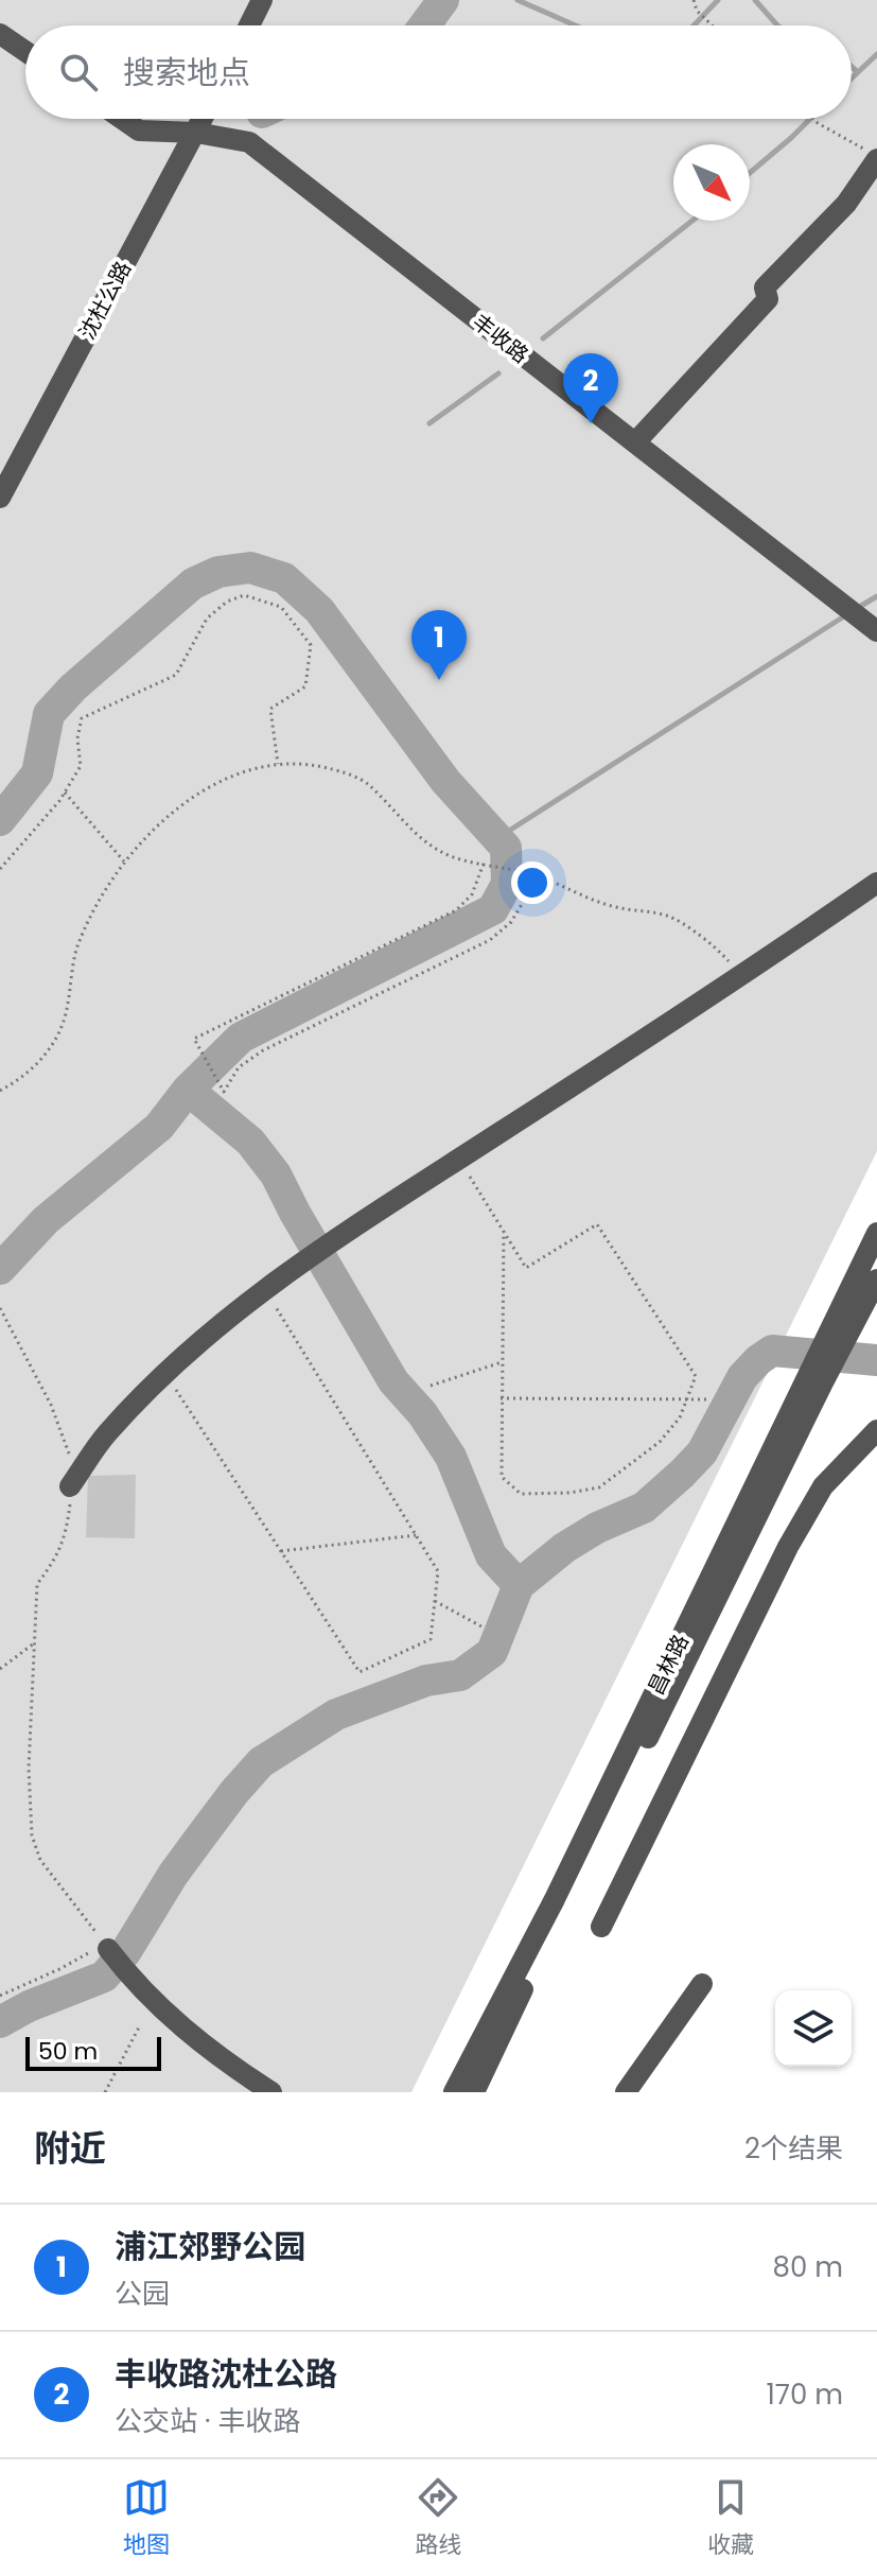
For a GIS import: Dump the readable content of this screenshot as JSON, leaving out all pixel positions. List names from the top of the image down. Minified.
{"streets":{"street":["沈杜公路","丰收路","昌林路"]},"crossings":[["沈杜公路","丰收路"]],"scale_bar":"50 m","north":"bottom right","page":{"search":"搜索地点","pins":["2","1"],"scale":"50 m","heading":["附近","2个结果"],"list":[{"mark":"1","name":"浦江郊野公园","note":"公园","value":"80 m"},{"mark":"2","name":"丰收路沈杜公路","note":"公交站 · 丰收路","value":"170 m"}],"nav":["地图","路线","收藏"]}}
